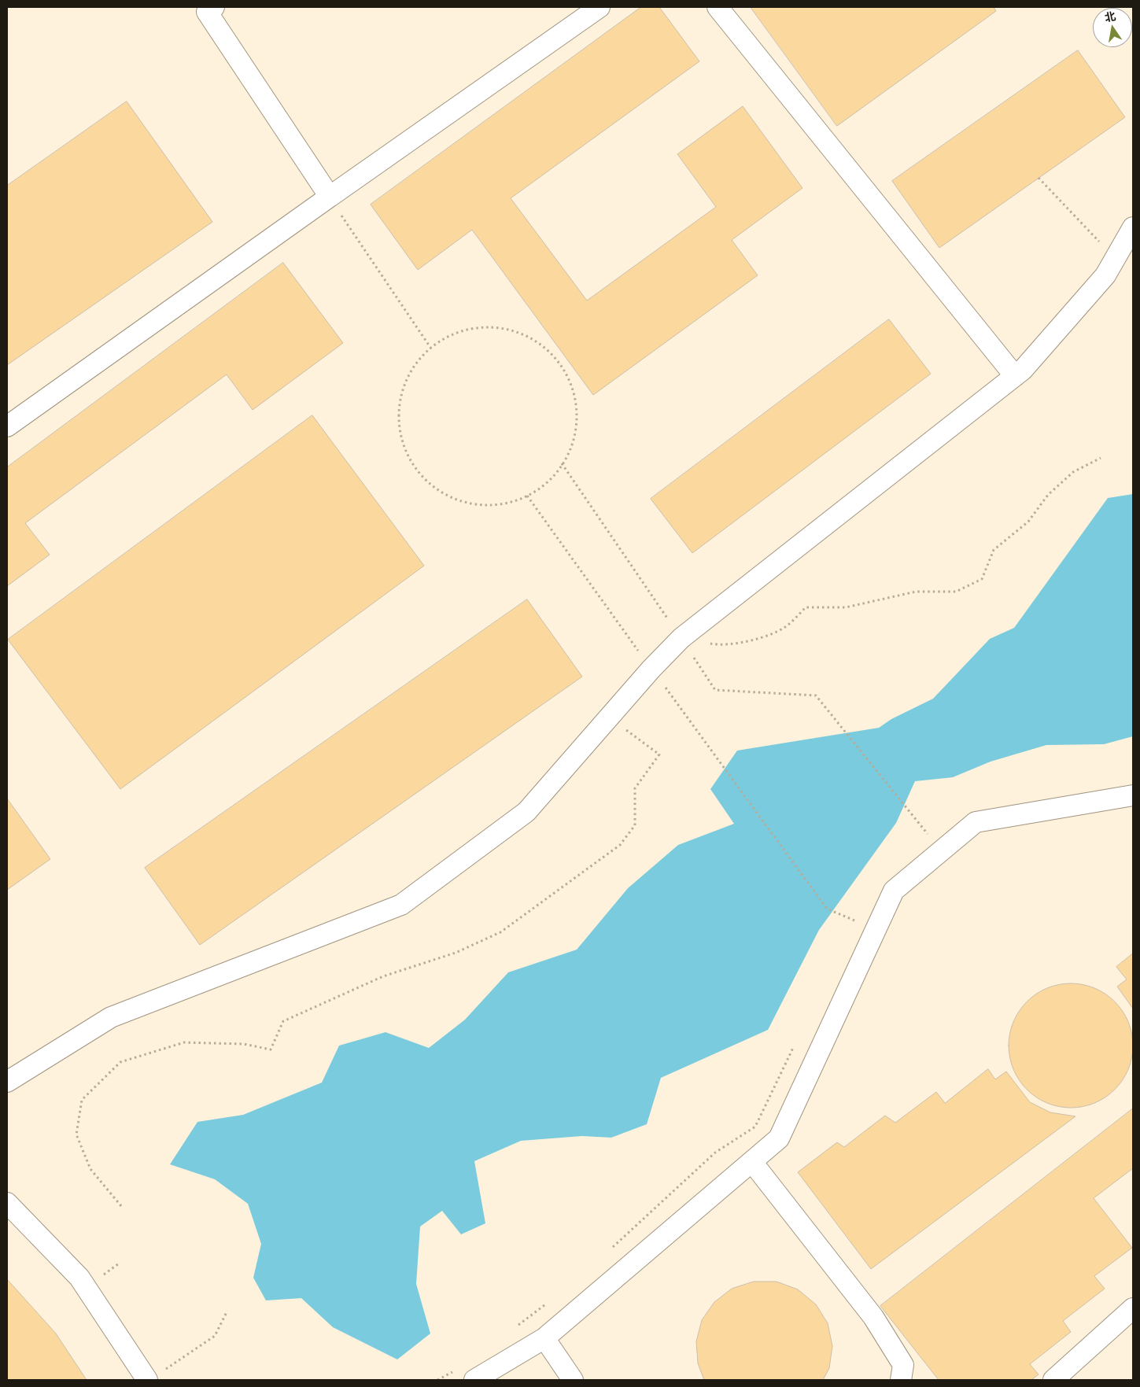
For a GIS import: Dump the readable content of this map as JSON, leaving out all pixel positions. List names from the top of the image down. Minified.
{"north":"top"}
